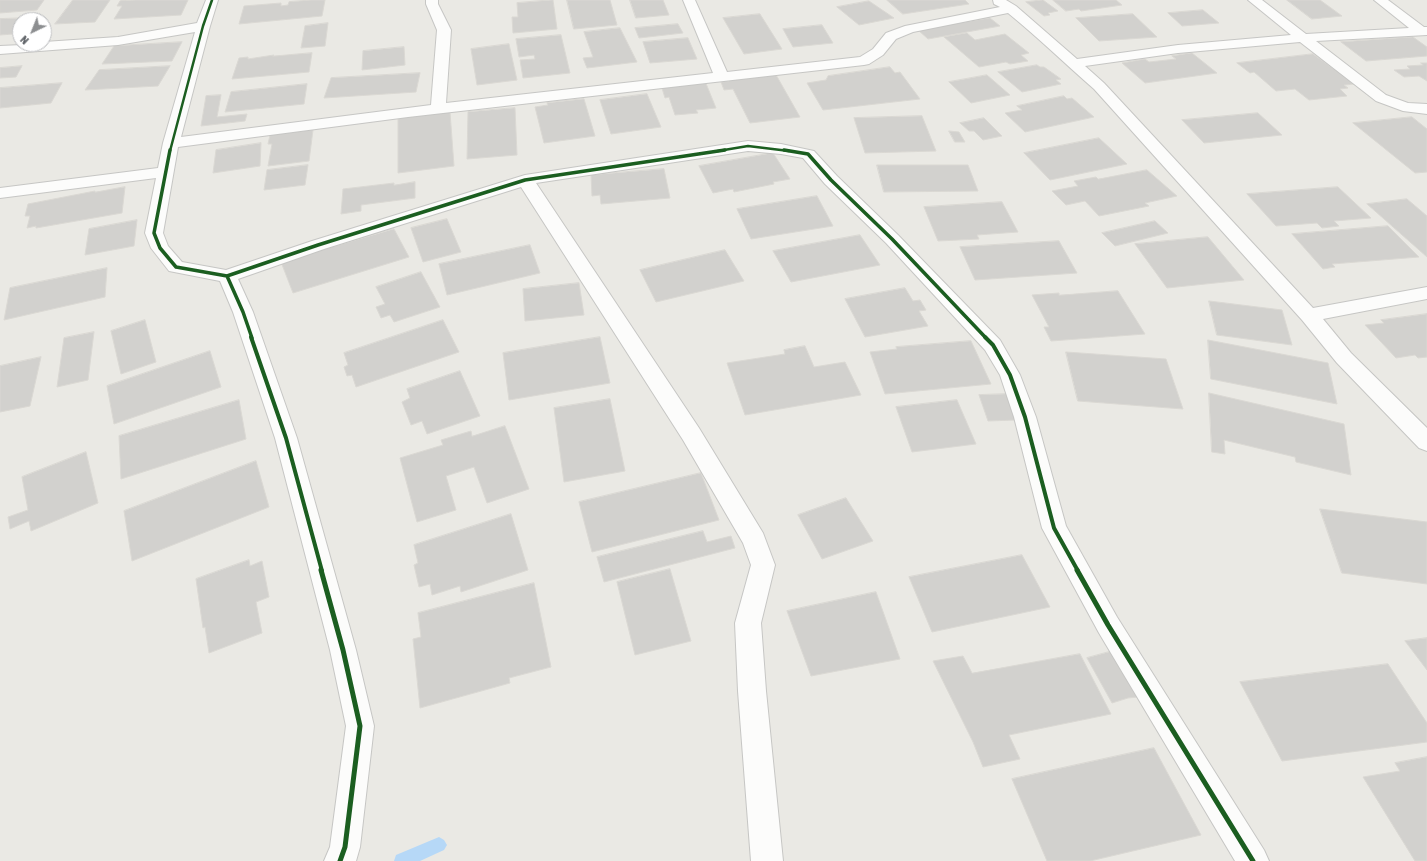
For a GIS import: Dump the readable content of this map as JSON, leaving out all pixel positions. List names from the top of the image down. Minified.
{"north":"bottom left"}
